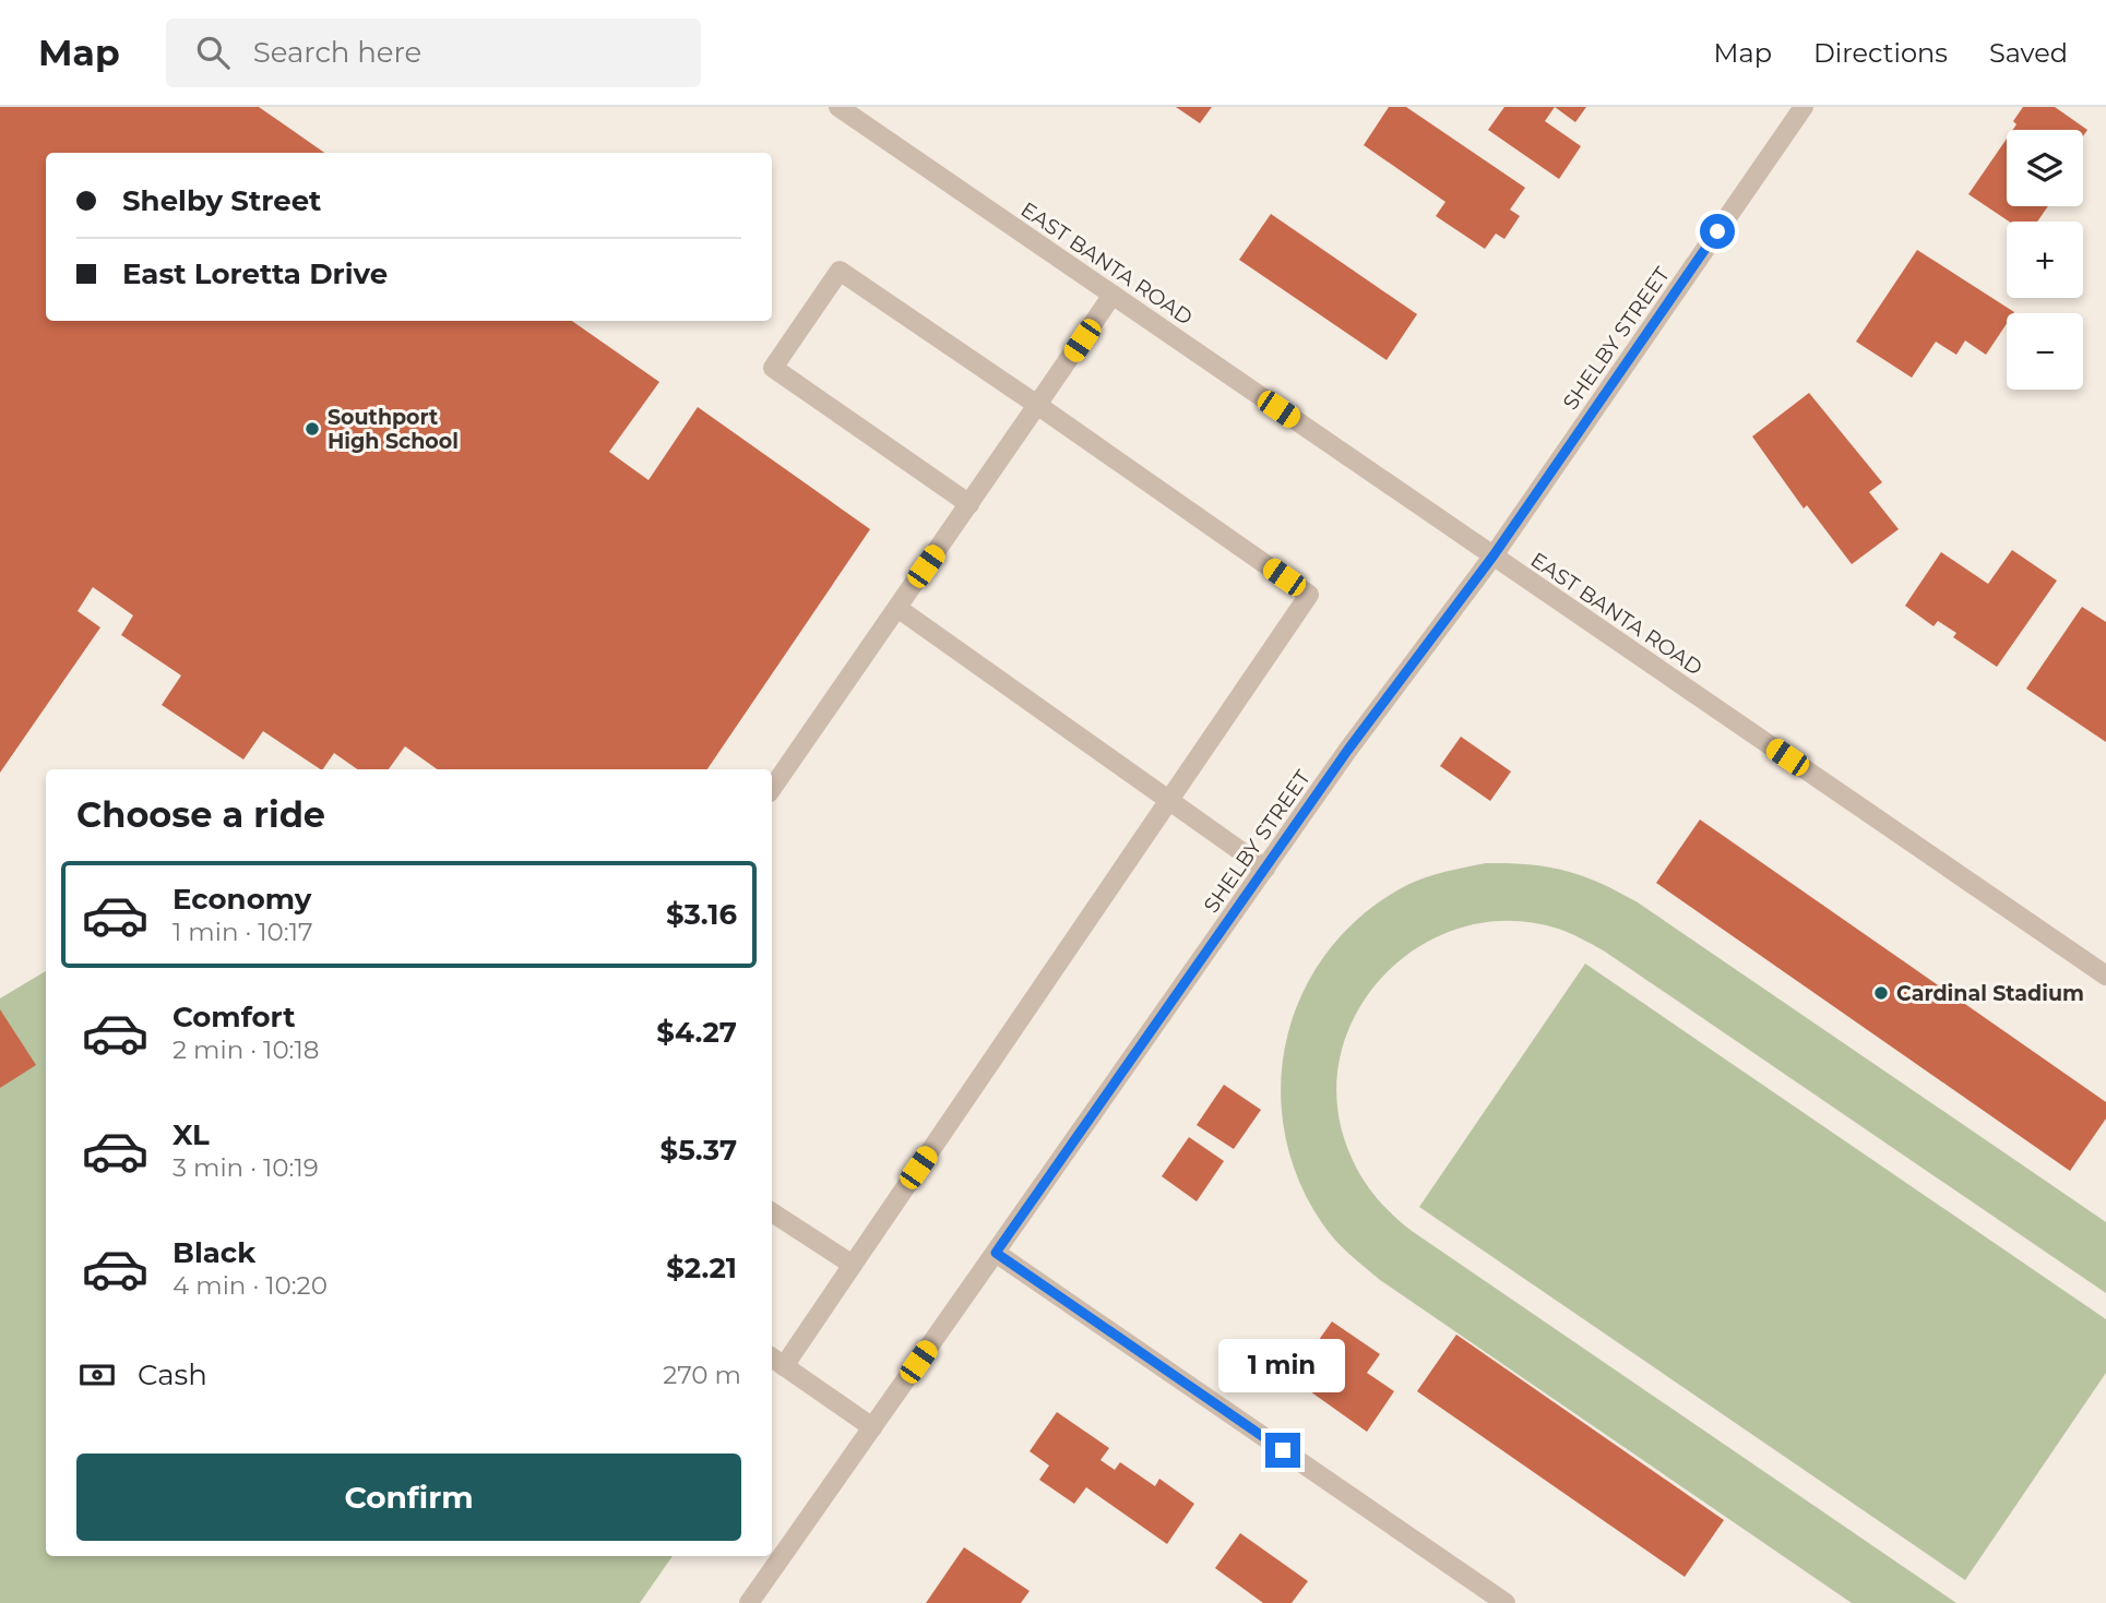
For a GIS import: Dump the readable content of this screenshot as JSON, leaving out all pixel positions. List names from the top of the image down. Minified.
{"streets":{"street":["EAST BANTA ROAD","SHELBY STREET"]},"crossings":[["EAST BANTA ROAD","SHELBY STREET"]],"places":["Southport High School","Cardinal Stadium"],"page":{"header":"Map","search":"Search here","nav":["Map","Directions","Saved"],"map_buttons":["+","−"],"banner":["Shelby Street","East Loretta Drive"],"heading":"Choose a ride","list":[{"name":"Economy","note":"1 min · 10:17","value":"$3.16"},{"name":"Comfort","note":"2 min · 10:18","value":"$4.27"},{"name":"XL","note":"3 min · 10:19","value":"$5.37"},{"name":"Black","note":"4 min · 10:20","value":"$2.21"}],"pay":["Cash","270 m"],"bubble":"1 min","buttons":"Confirm"}}
